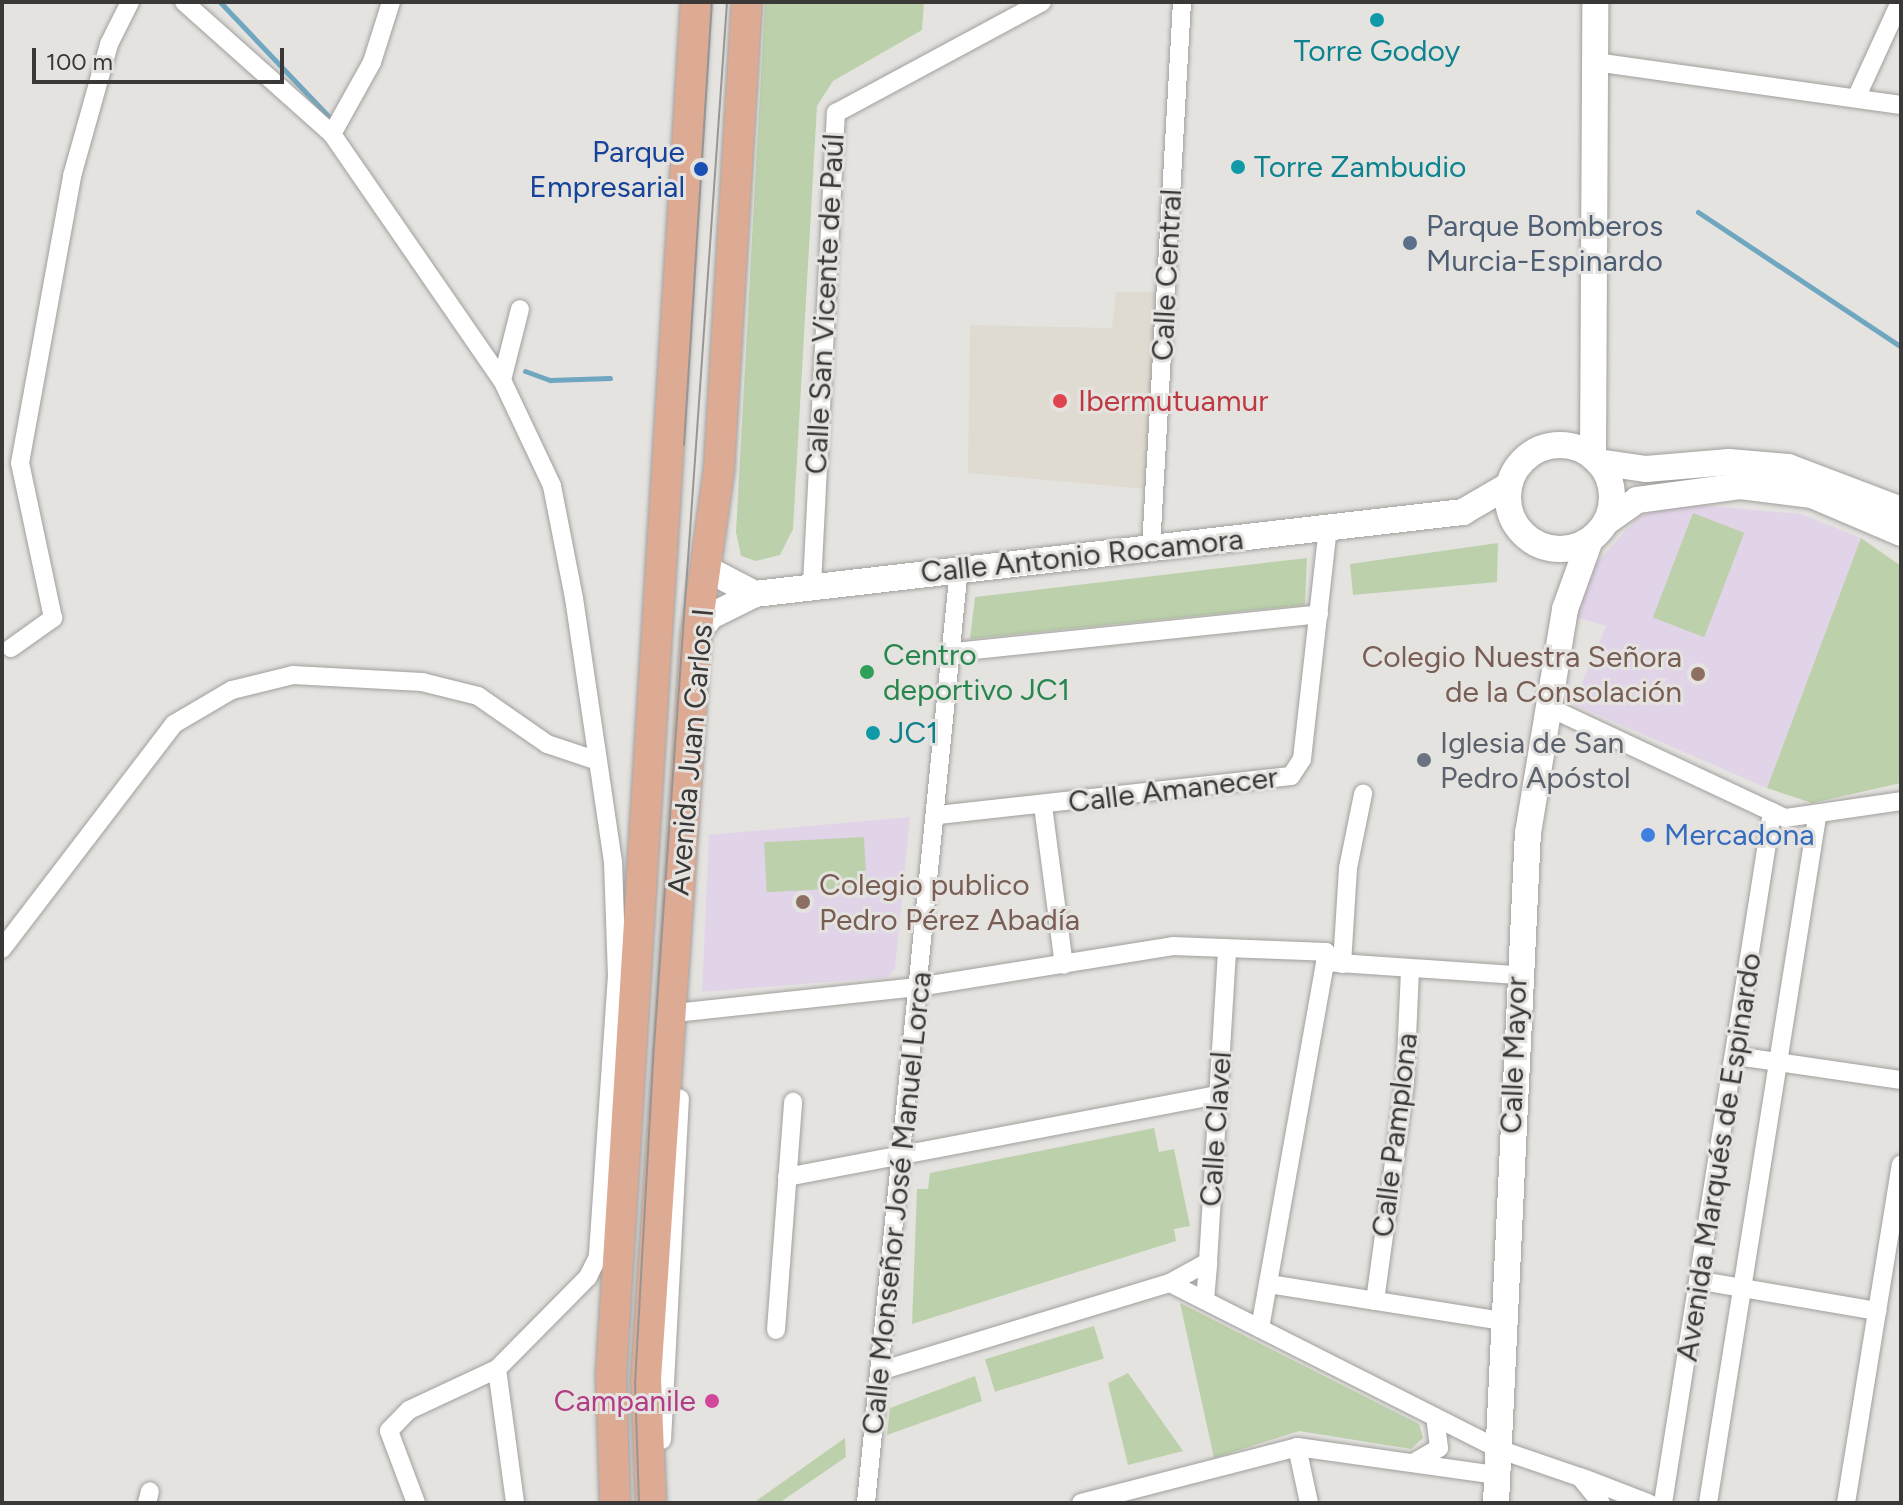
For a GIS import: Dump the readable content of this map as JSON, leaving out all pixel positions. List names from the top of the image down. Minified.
{"streets":{"main road":["Calle Antonio Rocamora","Avenida Juan Carlos I","Calle Mayor"],"street":["Calle Central","Calle San Vicente de Paúl","Calle Amanecer","Calle Clavel","Calle Pamplona","Avenida Marqués de Espinardo","Calle Monseñor José Manuel Lorca"]},"crossings":[["Calle Central","Calle Antonio Rocamora"],["Calle San Vicente de Paúl","Calle Antonio Rocamora"],["Calle Antonio Rocamora","Avenida Juan Carlos I"],["Calle Antonio Rocamora","Calle Mayor"],["Calle Antonio Rocamora","Calle Monseñor José Manuel Lorca"],["Calle Amanecer","Calle Monseñor José Manuel Lorca"]],"places":["Torre Godoy","Torre Zambudio","Parque Empresarial","Parque Bomberos Murcia-Espinardo","Ibermutuamur","Centro deportivo JC1","Colegio Nuestra Señora de la Consolación","JC1","Iglesia de San Pedro Apóstol","Mercadona","Colegio publico Pedro Pérez Abadía","Campanile"],"scale_bar":"100 m"}
